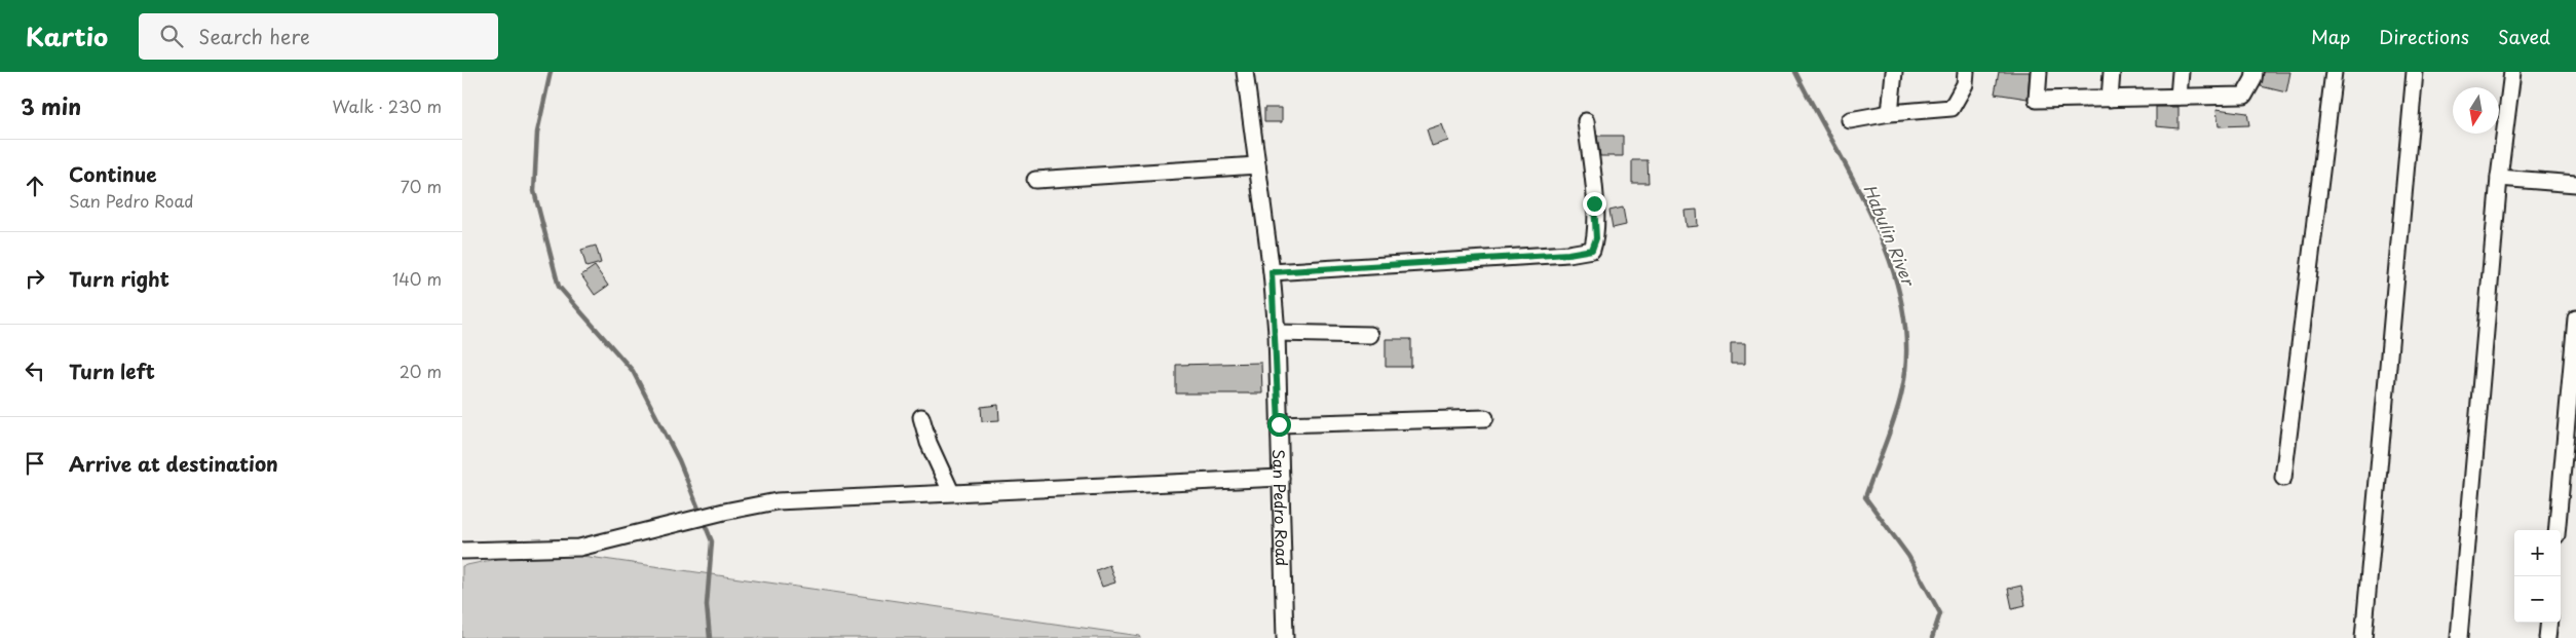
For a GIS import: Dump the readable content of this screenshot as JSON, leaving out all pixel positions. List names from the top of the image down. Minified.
{"streets":{"street":["San Pedro Road"]},"water":["Habulin River"],"north":"bottom","page":{"header":"Kartio","search":"Search here","nav":["Map","Directions","Saved"],"heading":["3 min","Walk · 230 m"],"list":[["Continue","San Pedro Road","70 m"],["Turn right","140 m"],["Turn left","20 m"],"Arrive at destination"],"map_buttons":["+","−"]}}
